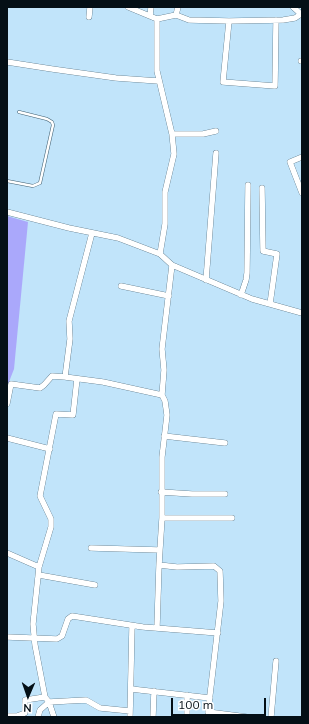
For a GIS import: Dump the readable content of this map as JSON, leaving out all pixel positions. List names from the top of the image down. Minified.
{"scale_bar":"100 m","north":"bottom"}
